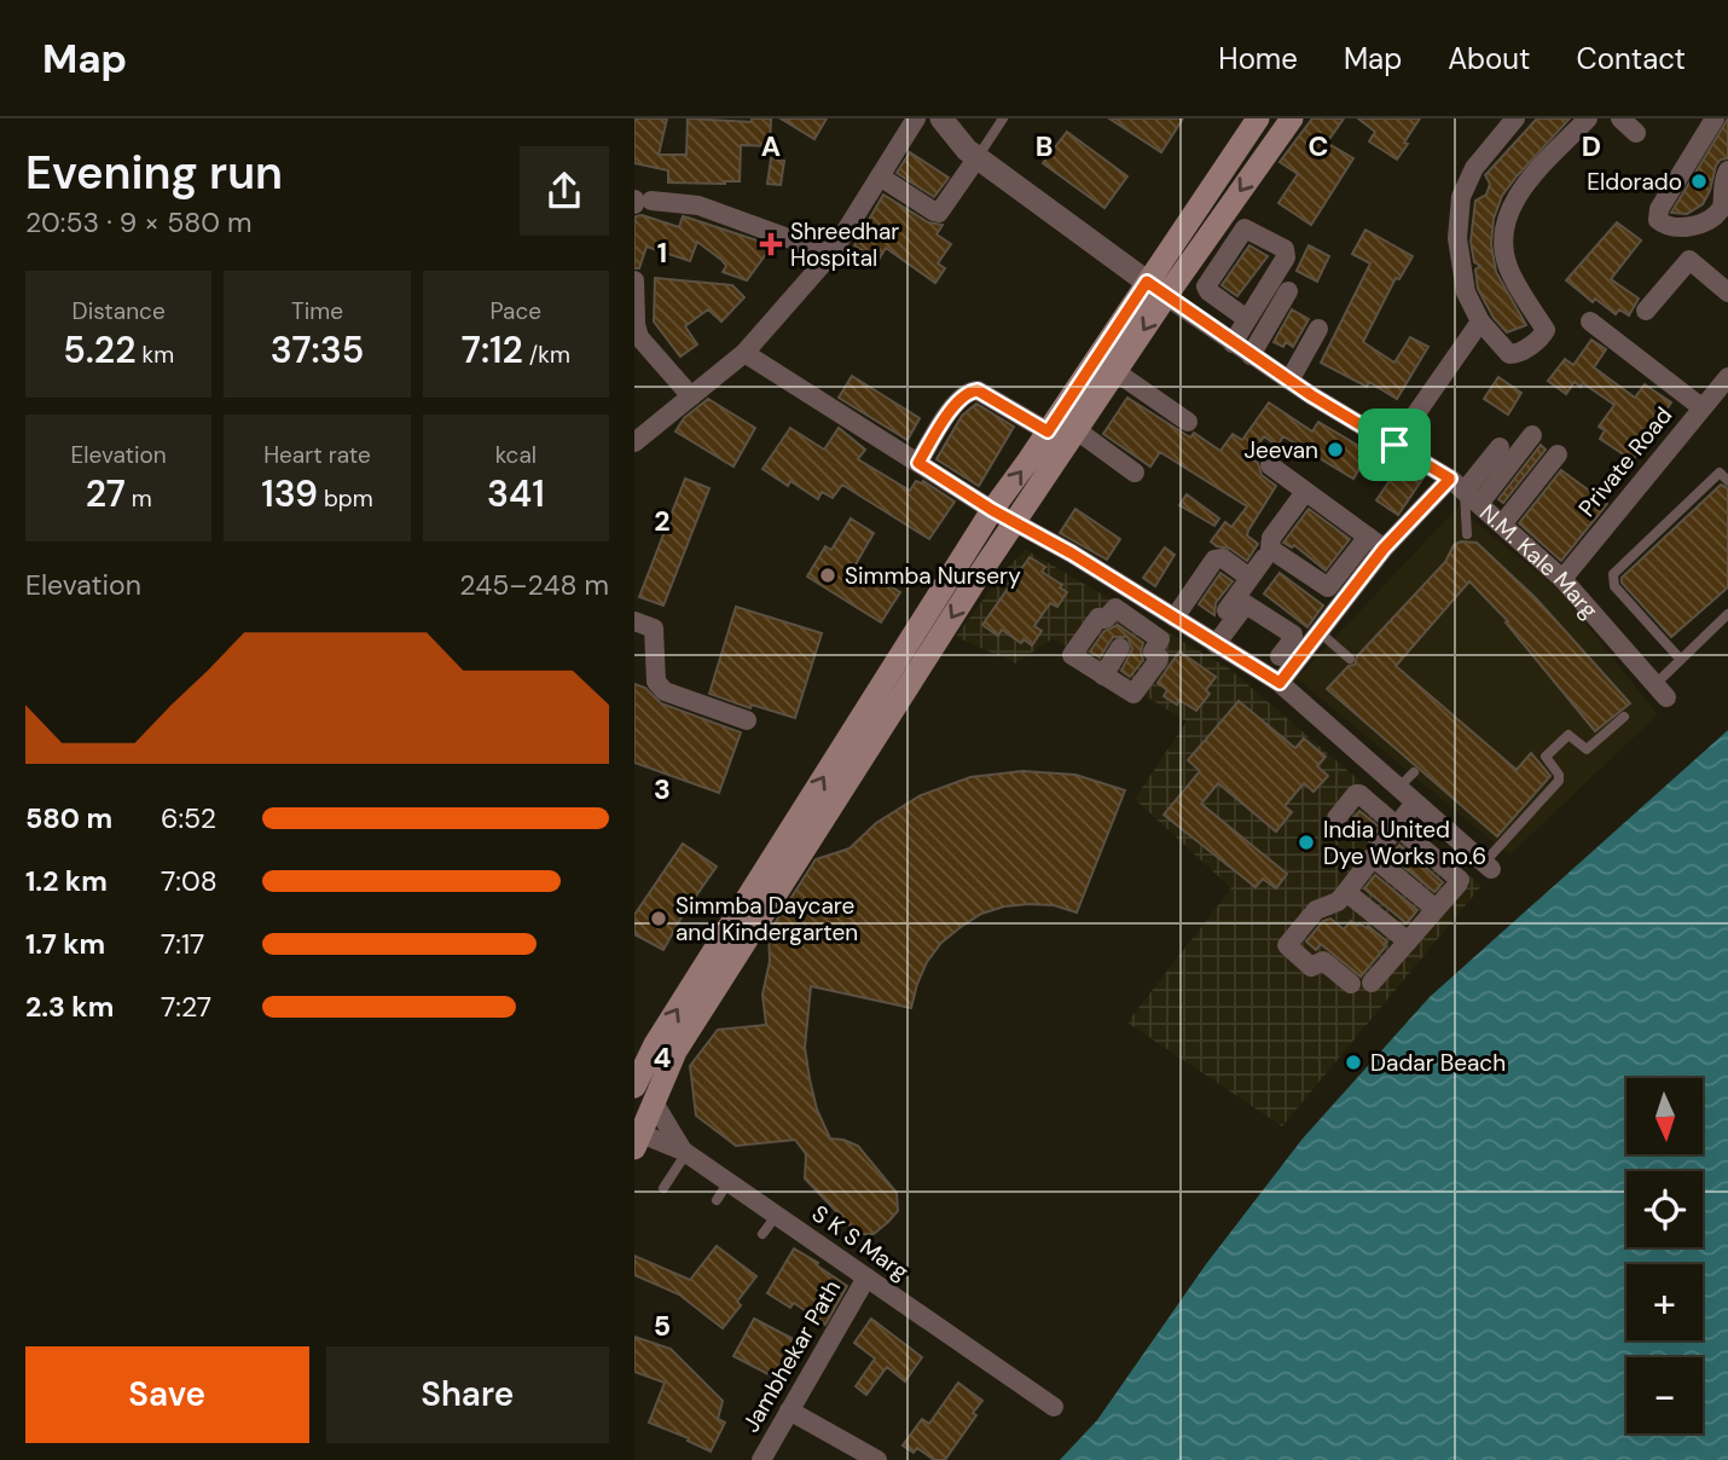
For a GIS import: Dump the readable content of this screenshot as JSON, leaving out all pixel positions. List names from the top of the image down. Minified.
{"streets":{"street":["Private Road","N.M. Kale Marg","S K S Marg","Jambhekar Path"]},"crossings":[["Private Road","N.M. Kale Marg"],["S K S Marg","Jambhekar Path"]],"places":{"other":["Eldorado","Jeevan","Simmba Nursery","India United Dye Works no.6","Simmba Daycare and Kindergarten","Dadar Beach"],"health":["Shreedhar Hospital"]},"north":"bottom","page":{"header":"Map","nav":["Home","Map","About","Contact"],"heading":["Evening run","20:53 · 9 × 580 m"],"stats":[["Distance","5.22 km"],["Time","37:35"],["Pace","7:12 /km"],["Elevation","27 m"],["Heart rate","139 bpm"],["kcal","341"]],"chart":["Elevation","245–248 m"],"list":[{"name":"580 m","note":"6:52"},{"name":"1.2 km","note":"7:08"},{"name":"1.7 km","note":"7:17"},{"name":"2.3 km","note":"7:27"}],"map_buttons":["+","−"],"buttons":["Save","Share"]},"grid":{"columns":["A","B","C","D"],"rows":["1","2","3","4","5"]}}
